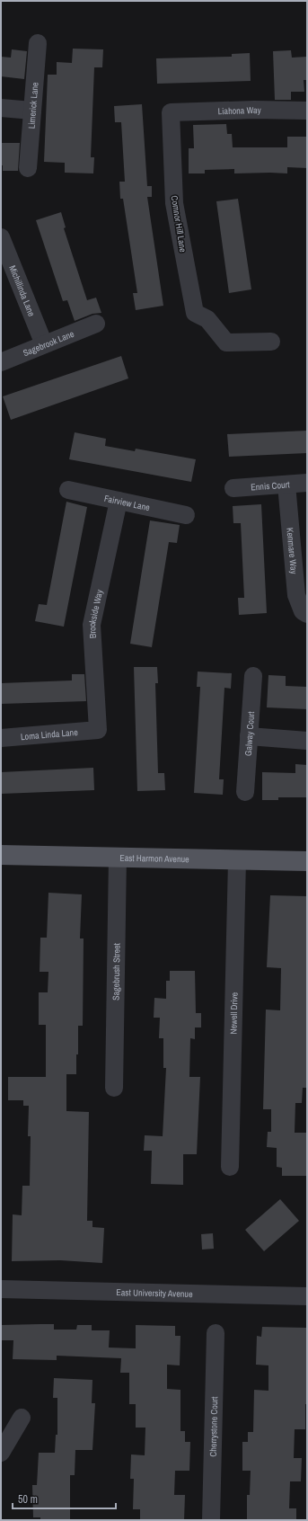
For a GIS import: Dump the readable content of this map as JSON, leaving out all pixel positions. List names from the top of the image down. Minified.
{"streets":{"main road":["East Harmon Avenue"],"street":["Limerick Lane","Liahona Way","Comnor Hill Lane","Michillinda Lane","Sagebrook Lane","Ennis Court","Fairview Lane","Kenmare Way","Brookside Way","Loma Linda Lane","Galway Court","Sagebrush Street","Newell Drive","East University Avenue","Cherrystone Court"]},"crossings":[["Liahona Way","Comnor Hill Lane"],["Michillinda Lane","Sagebrook Lane"],["Ennis Court","Kenmare Way"],["Fairview Lane","Brookside Way"],["Brookside Way","Loma Linda Lane"],["East Harmon Avenue","Sagebrush Street"],["East Harmon Avenue","Newell Drive"]],"scale_bar":"50 m"}
